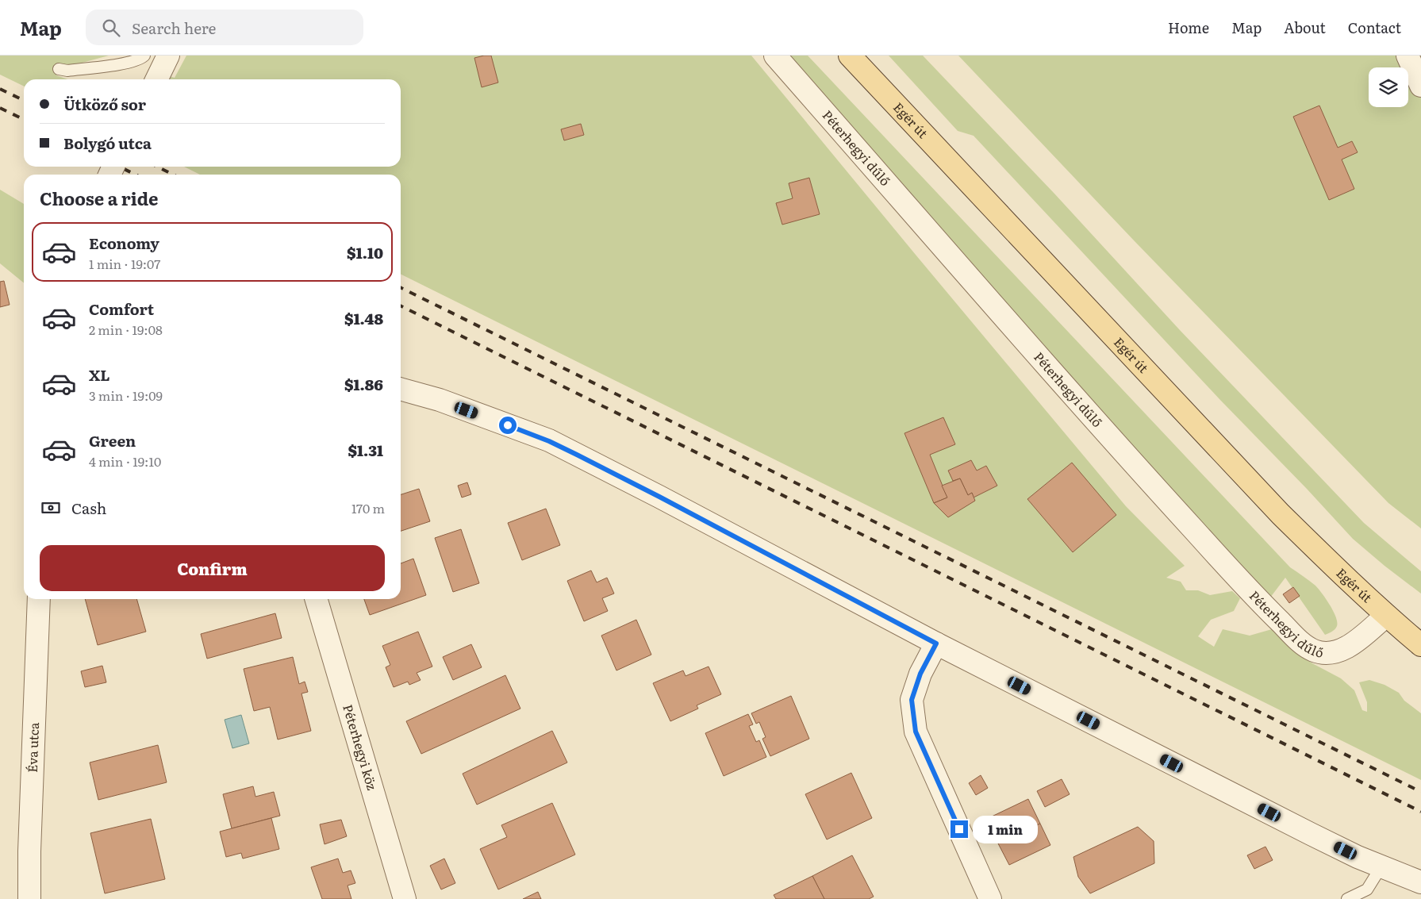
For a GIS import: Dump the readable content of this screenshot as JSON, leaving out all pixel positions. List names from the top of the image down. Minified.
{"streets":{"main road":["Egér út"],"street":["Péterhegyi dűlő","Éva utca","Péterhegyi köz"]},"crossings":[["Egér út","Péterhegyi dűlő"]],"page":{"header":"Map","search":"Search here","nav":["Home","Map","About","Contact"],"banner":["Ütköző sor","Bolygó utca"],"heading":"Choose a ride","list":[{"name":"Economy","note":"1 min · 19:07","value":"$1.10"},{"name":"Comfort","note":"2 min · 19:08","value":"$1.48"},{"name":"XL","note":"3 min · 19:09","value":"$1.86"},{"name":"Green","note":"4 min · 19:10","value":"$1.31"}],"pay":["Cash","170 m"],"buttons":"Confirm","bubble":"1 min"}}
